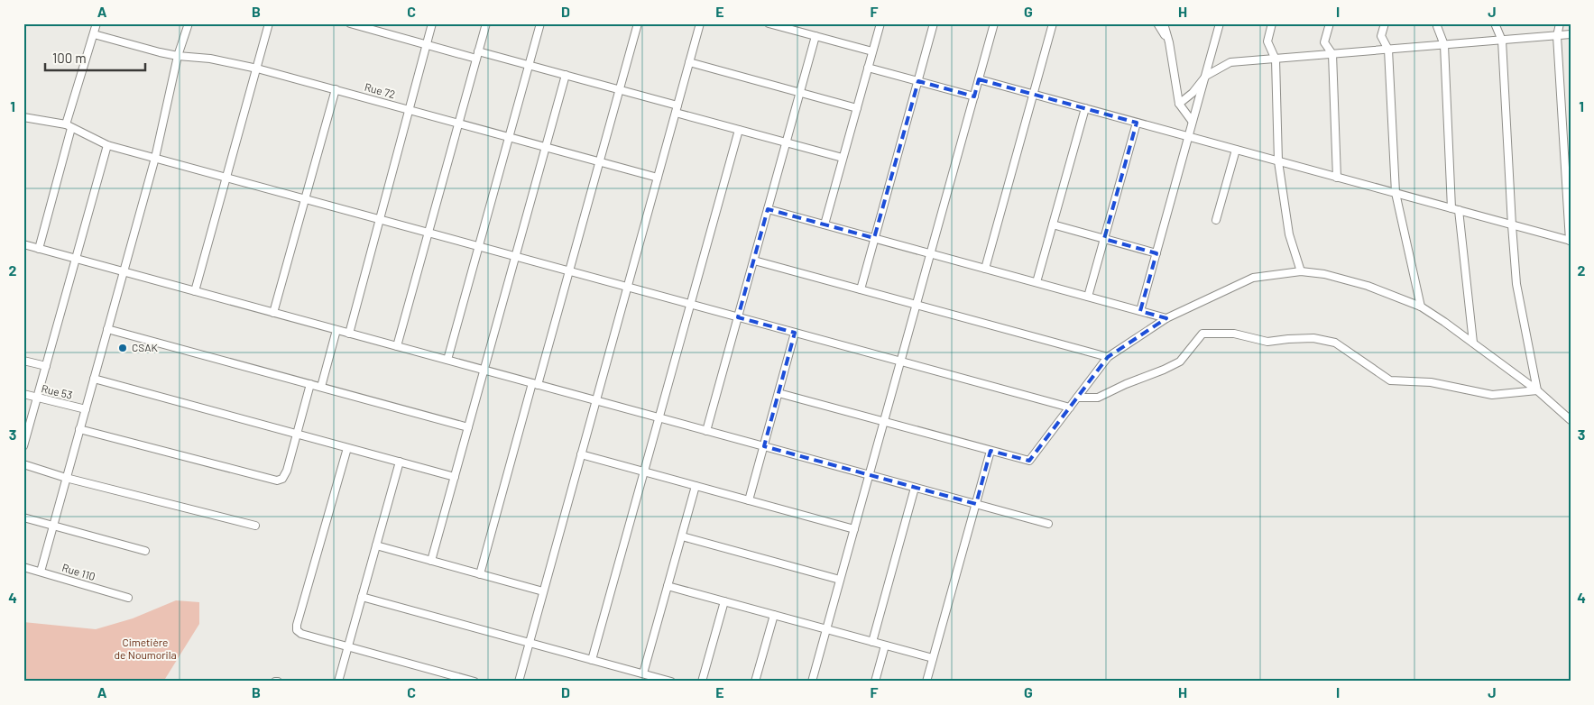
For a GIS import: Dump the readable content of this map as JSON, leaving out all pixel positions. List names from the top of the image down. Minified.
{"streets":{"street":["Rue 72","Rue 53","Rue 110"]},"parks":["Cimetière de Noumorila"],"places":["CSAK"],"scale_bar":"100 m","grid":{"columns":["A","B","C","D","E","F","G","H","I","J"],"rows":["1","2","3","4"]}}
